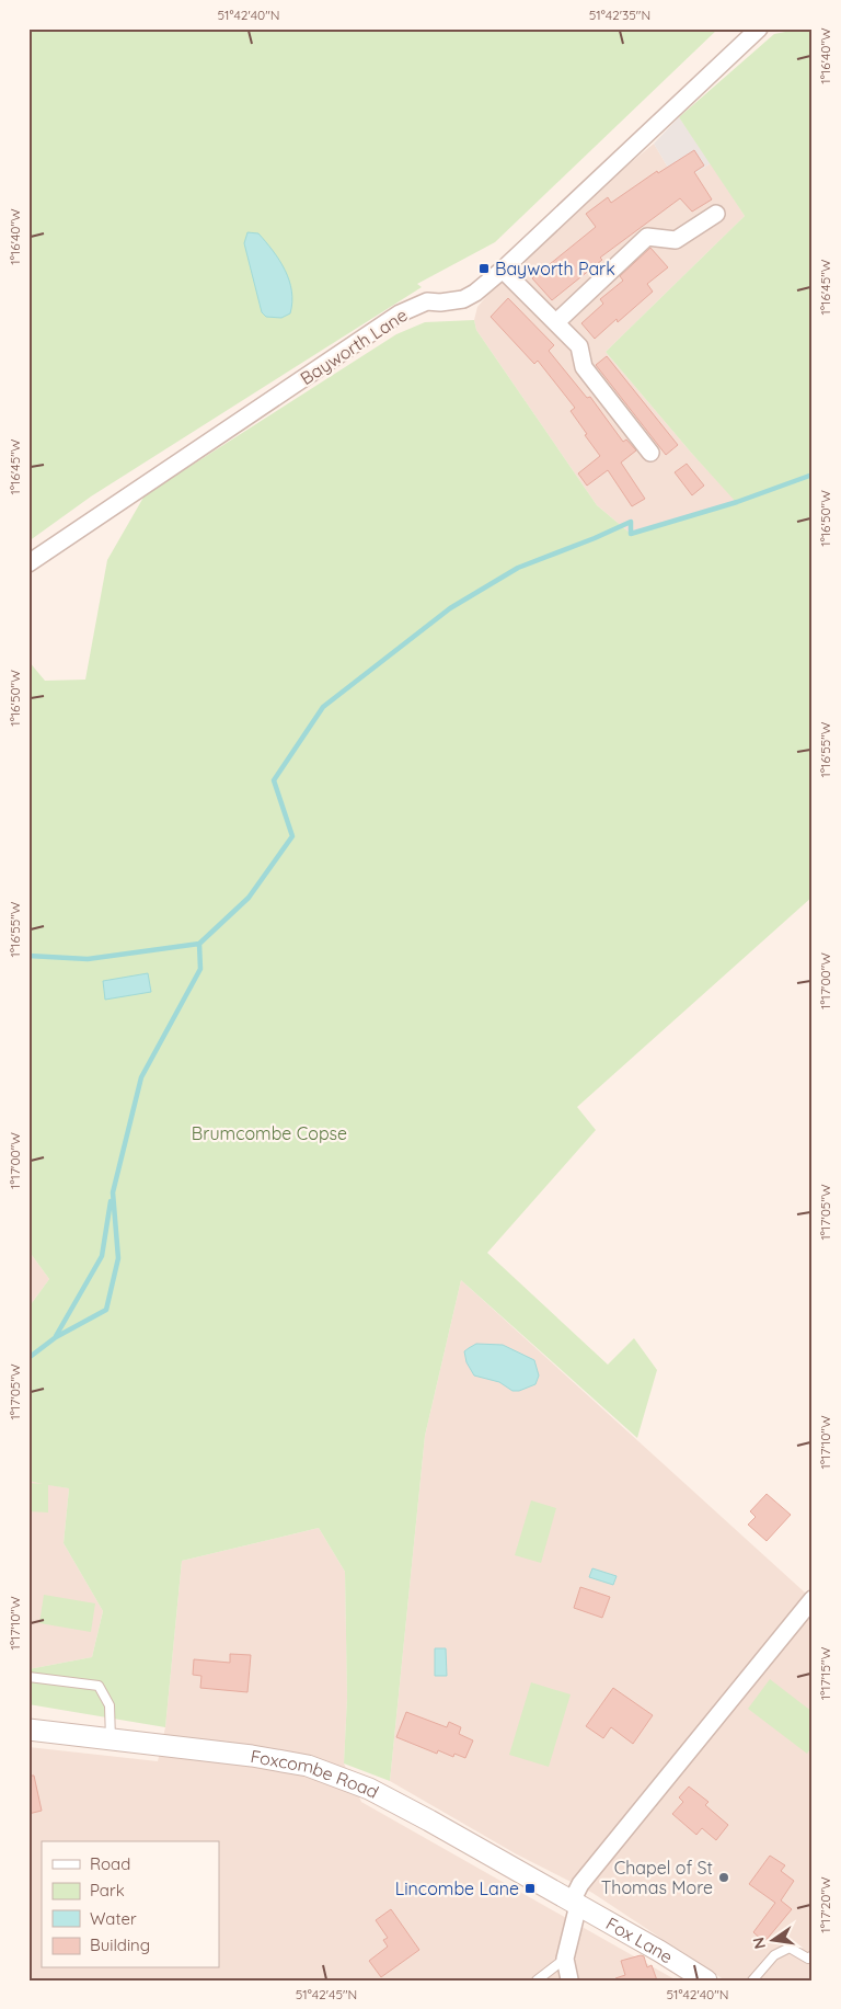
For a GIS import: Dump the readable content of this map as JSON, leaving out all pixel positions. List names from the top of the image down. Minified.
{"streets":{"street":["Bayworth Lane","Foxcombe Road","Fox Lane"]},"crossings":[["Foxcombe Road","Fox Lane"]],"parks":["Brumcombe Copse"],"places":{"transit":["Bayworth Park","Lincombe Lane"],"other":["Chapel of St Thomas More"]},"legend":["Road","Park","Water","Building"],"north":"left","coordinates":["51°42'40\"N","51°42'35\"N","1°16'40\"W","1°16'45\"W","1°16'50\"W","1°16'55\"W","1°17'00\"W","1°17'05\"W","1°17'10\"W","1°17'15\"W","1°17'20\"W","51°42'45\"N"]}
